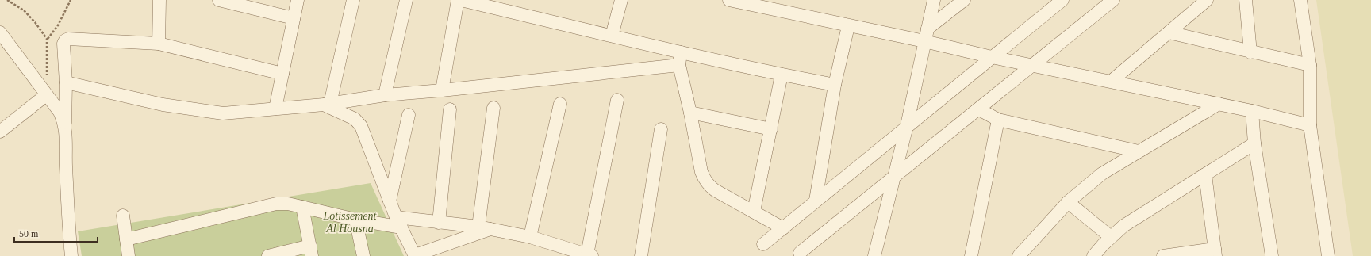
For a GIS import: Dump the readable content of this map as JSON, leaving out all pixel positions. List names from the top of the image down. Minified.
{"parks":["Lotissement Al Housna"],"scale_bar":"50 m"}
